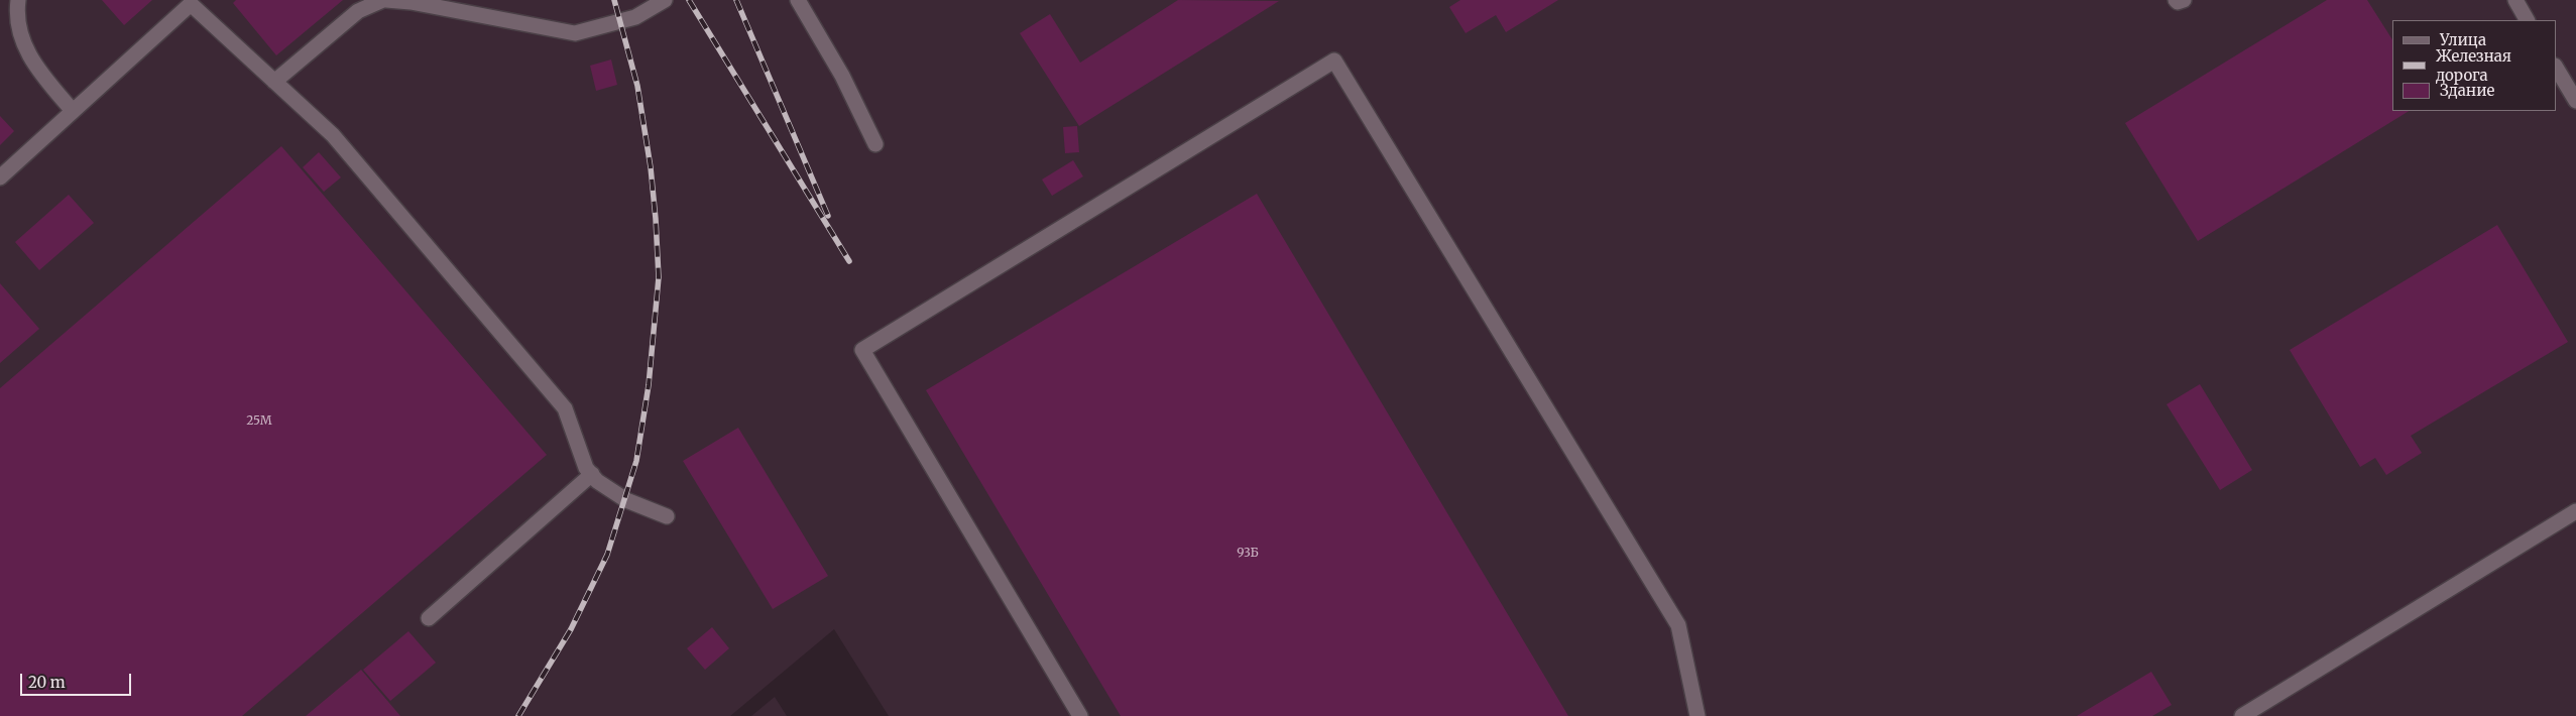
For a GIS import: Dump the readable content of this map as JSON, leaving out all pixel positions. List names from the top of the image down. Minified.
{"house_numbers":["25М","93Б"],"legend":["Улица","Железная дорога","Здание"],"scale_bar":"20 m"}
